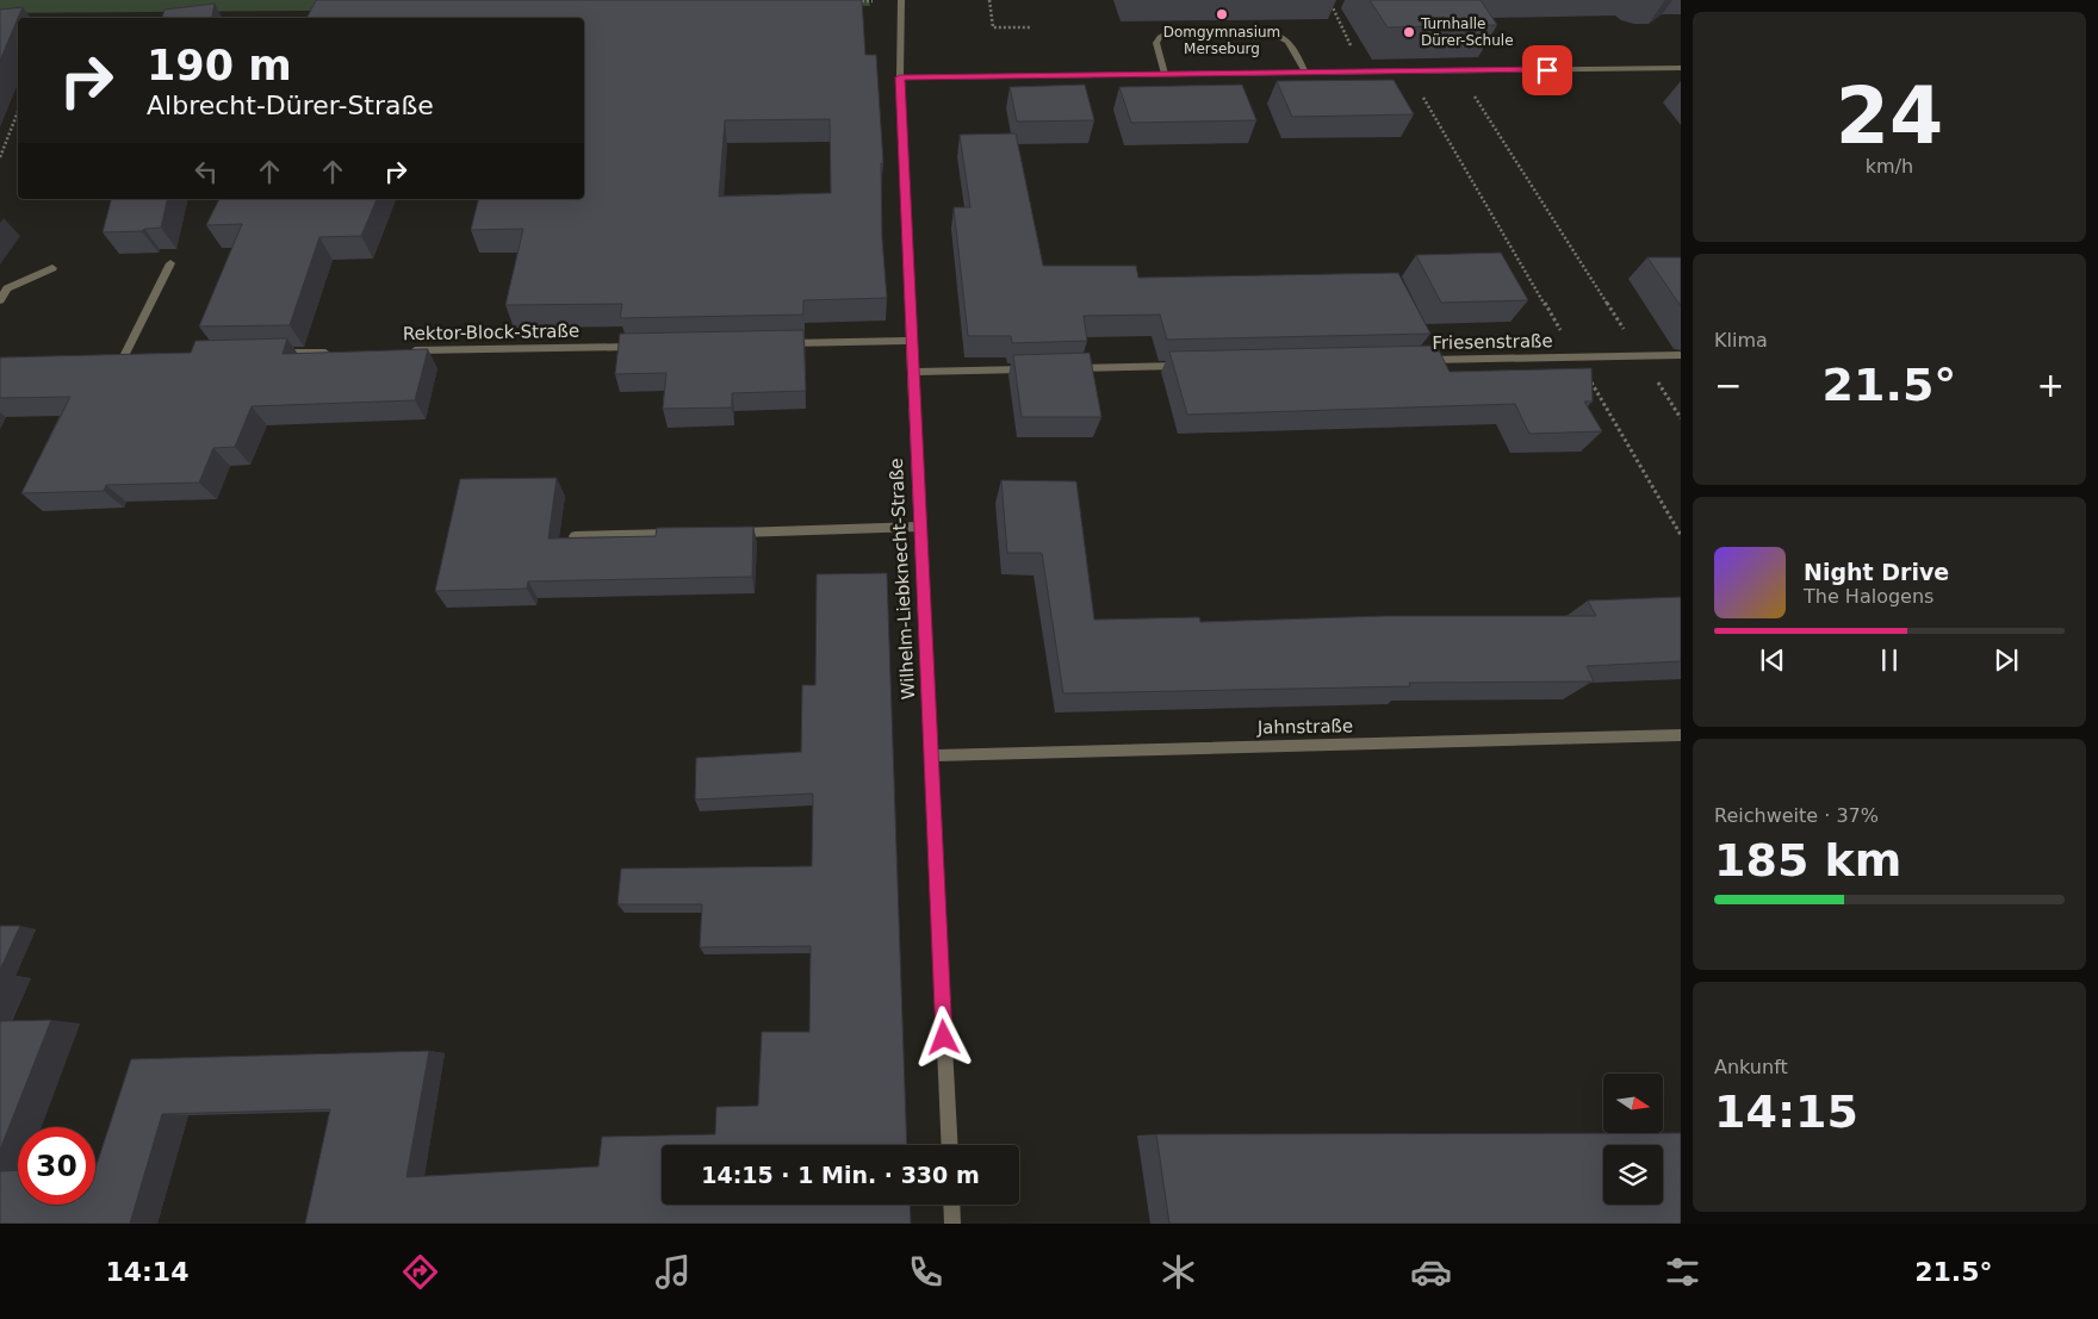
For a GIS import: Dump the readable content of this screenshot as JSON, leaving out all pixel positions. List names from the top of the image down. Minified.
{"streets":{"street":["Rektor-Block-Straße","Friesenstraße","Wilhelm-Liebknecht-Straße","Jahnstraße"]},"crossings":[["Wilhelm-Liebknecht-Straße","Jahnstraße"]],"places":["Domgymnasium Merseburg","Turnhalle Dürer-Schule"],"north":"right","page":{"tile":[["24","km/h"],"Klima",["Reichweite · 37%","185 km"],["Ankunft","14:15"]],"turn":["190 m","Albrecht-Dürer-Straße"],"heat":["−","21.5°","+"],"song":["Night Drive","The Halogens"],"limit":"30","trip":"14:15 · 1 Min. · 330 m","tabs":["14:14","21.5°"]}}
